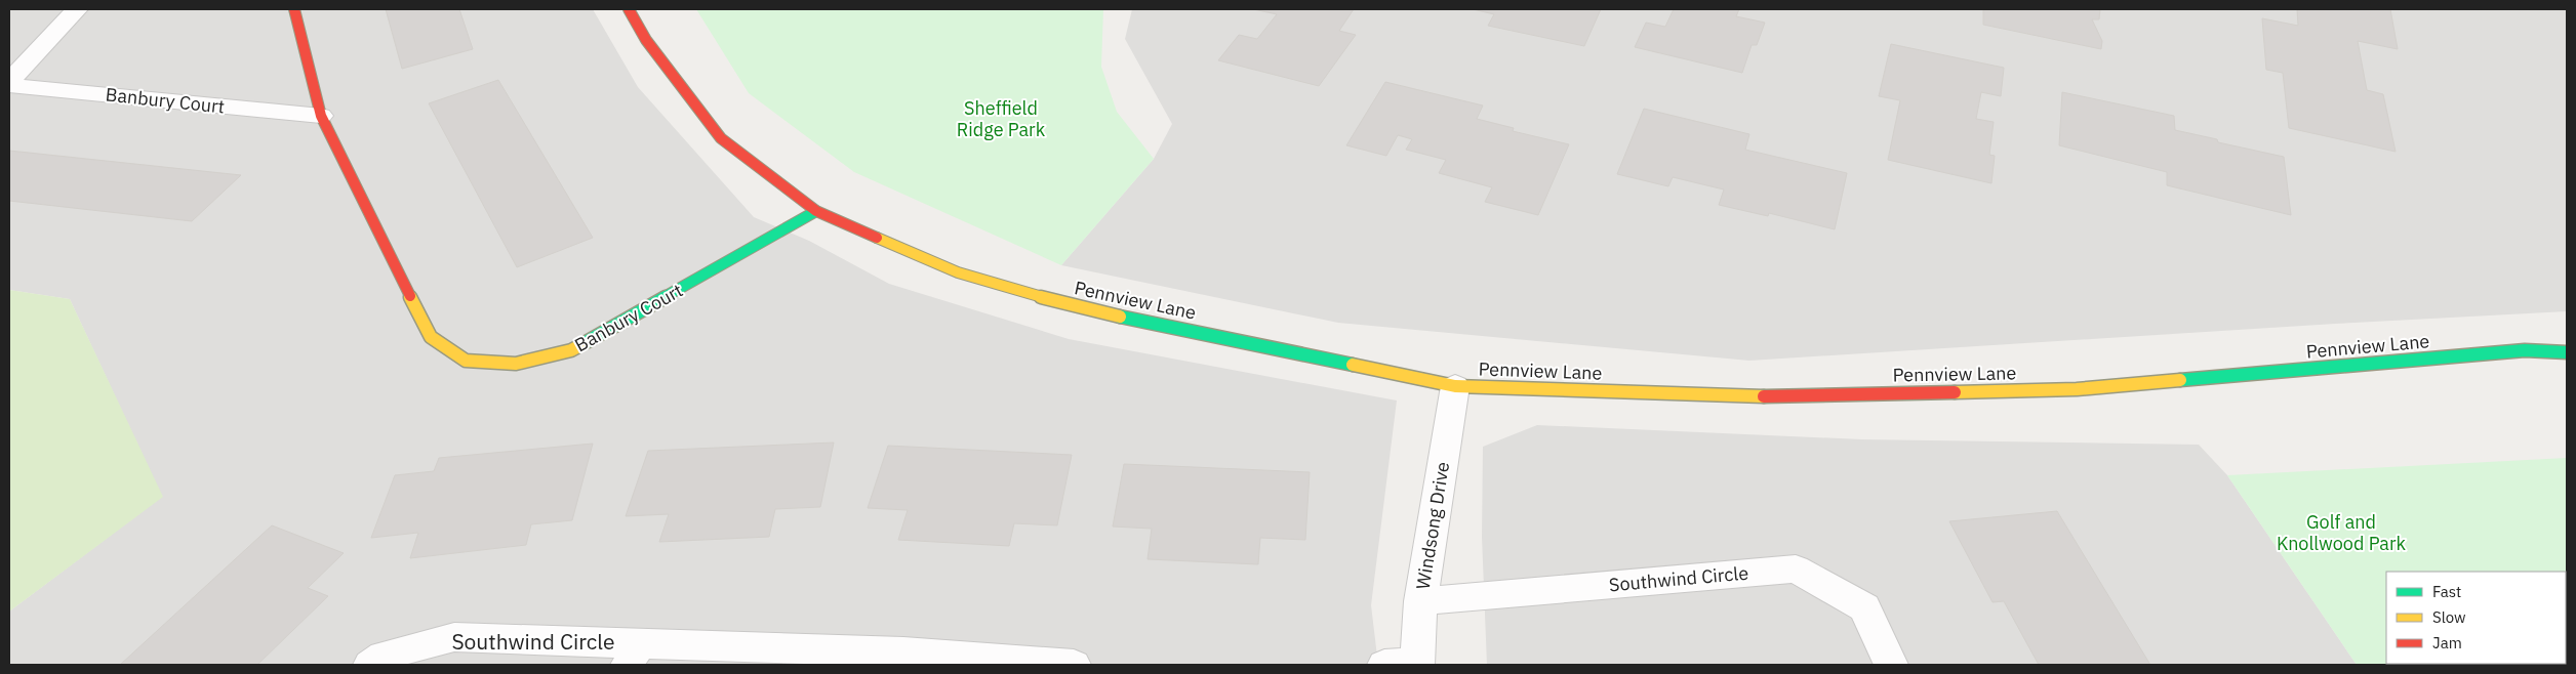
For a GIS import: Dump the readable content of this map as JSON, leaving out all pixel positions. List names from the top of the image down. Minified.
{"streets":{"street":["Banbury Court","Pennview Lane","Windsong Drive","Southwind Circle"]},"crossings":[["Banbury Court","Pennview Lane"],["Pennview Lane","Windsong Drive"],["Windsong Drive","Southwind Circle"]],"parks":["Sheffield Ridge Park","Golf and Knollwood Park"],"legend":["Fast","Slow","Jam"]}
